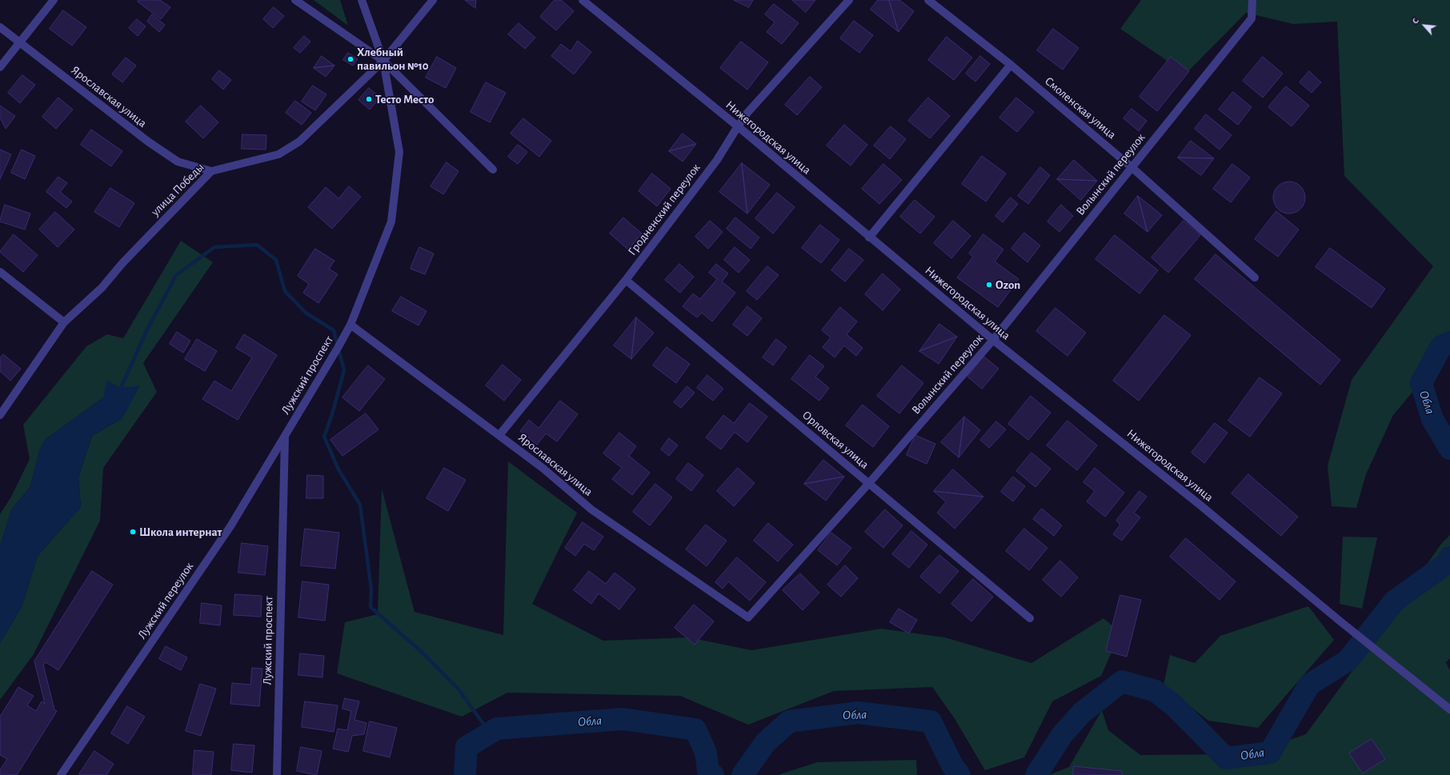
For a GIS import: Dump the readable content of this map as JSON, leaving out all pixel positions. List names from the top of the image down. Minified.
{"streets":{"street":["Ярославская улица","Смоленская улица","Нижегородская улица","Волынский переулок","улица Победы","Гродненский переулок","Лужский проспект","Орловская улица","Лужский переулок"]},"crossings":[["Ярославская улица","Волынский переулок"],["Ярославская улица","улица Победы"],["Ярославская улица","Гродненский переулок"],["Ярославская улица","Лужский проспект"],["Смоленская улица","Волынский переулок"],["Нижегородская улица","Волынский переулок"],["Нижегородская улица","Гродненский переулок"],["Волынский переулок","Орловская улица"],["улица Победы","Лужский проспект"],["Гродненский переулок","Орловская улица"],["Лужский проспект","Лужский переулок"]],"water":["Обла"],"places":["Хлебный павильон №10","Тесто Место","Ozon","Школа интернат"],"north":"top left"}
